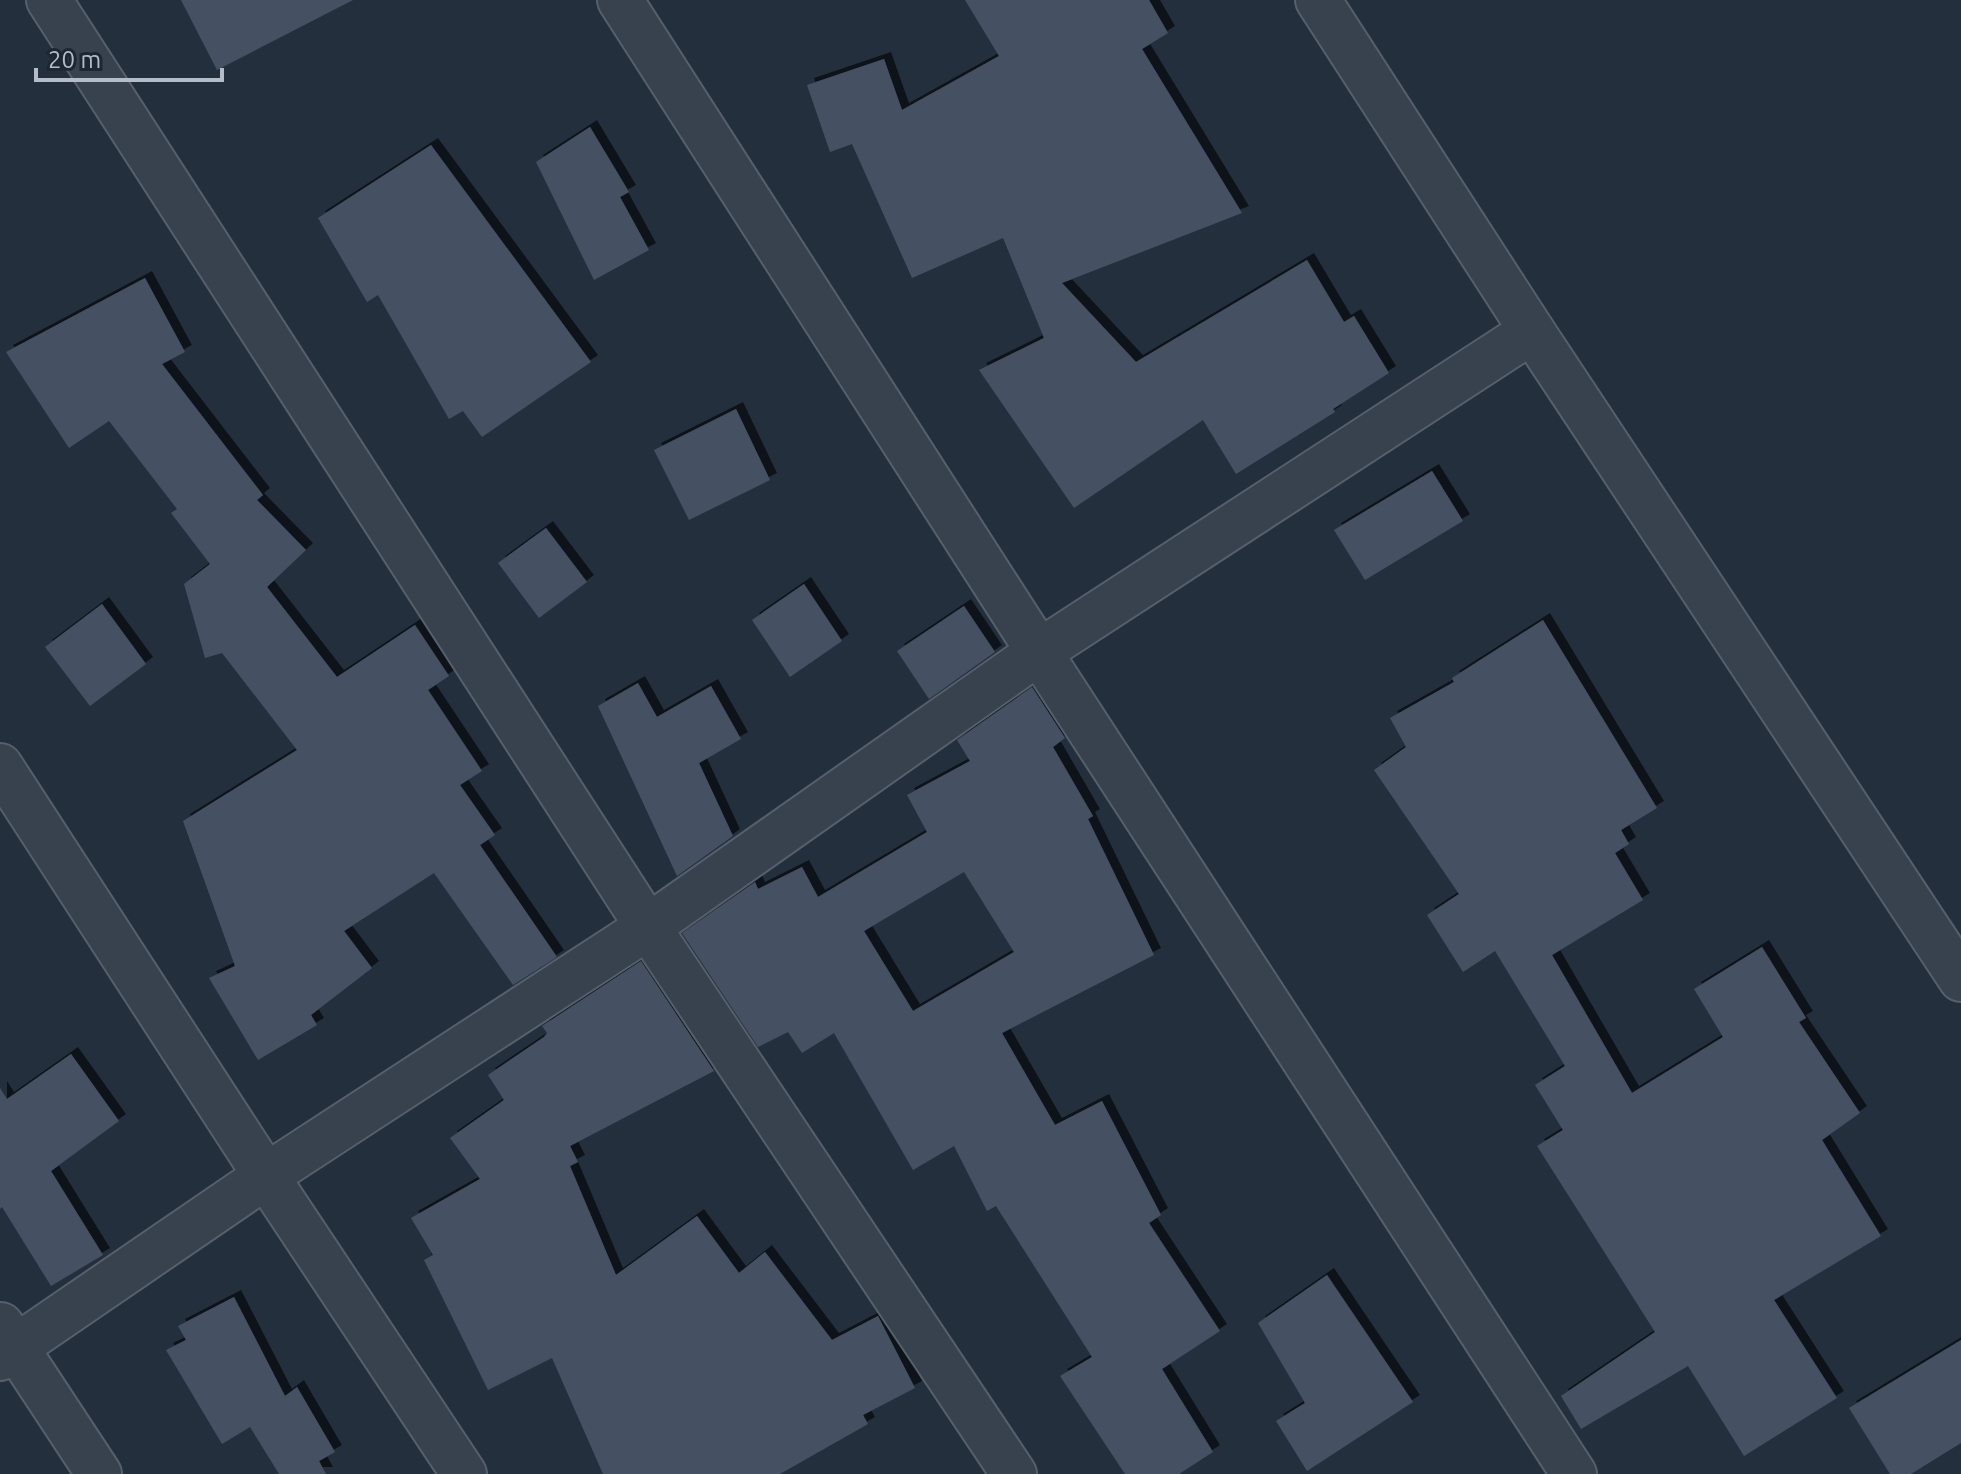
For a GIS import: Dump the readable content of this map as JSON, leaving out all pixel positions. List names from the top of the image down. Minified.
{"scale_bar":"20 m"}
